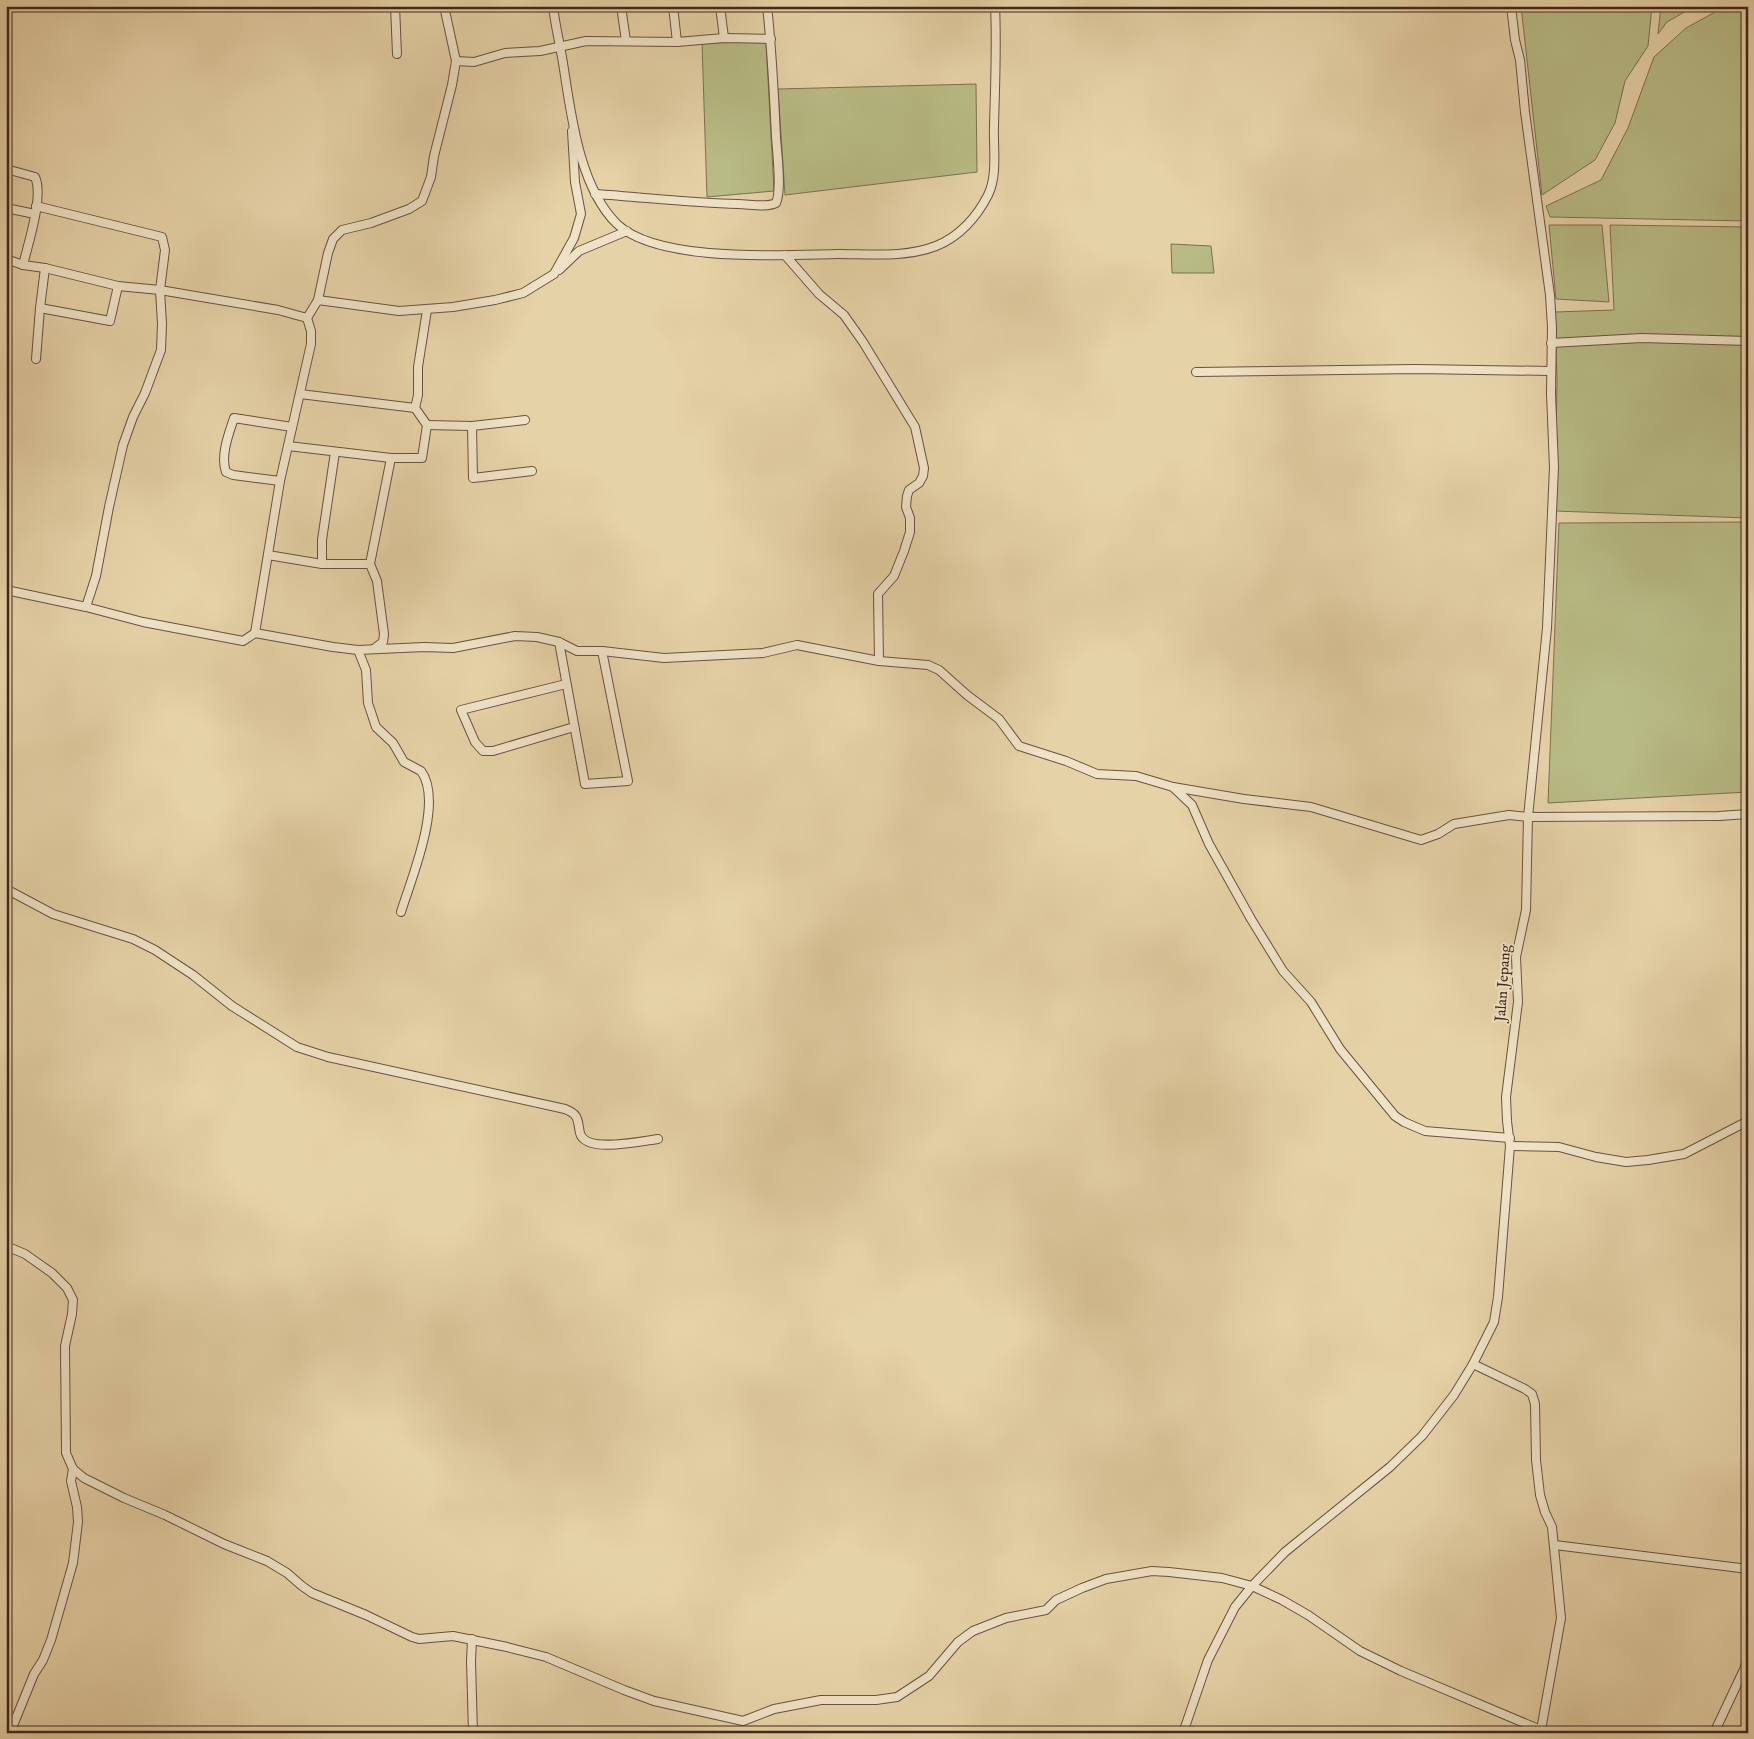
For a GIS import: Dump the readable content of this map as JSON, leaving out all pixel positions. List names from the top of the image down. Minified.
{"streets":{"street":["Jalan Jepang"]}}
